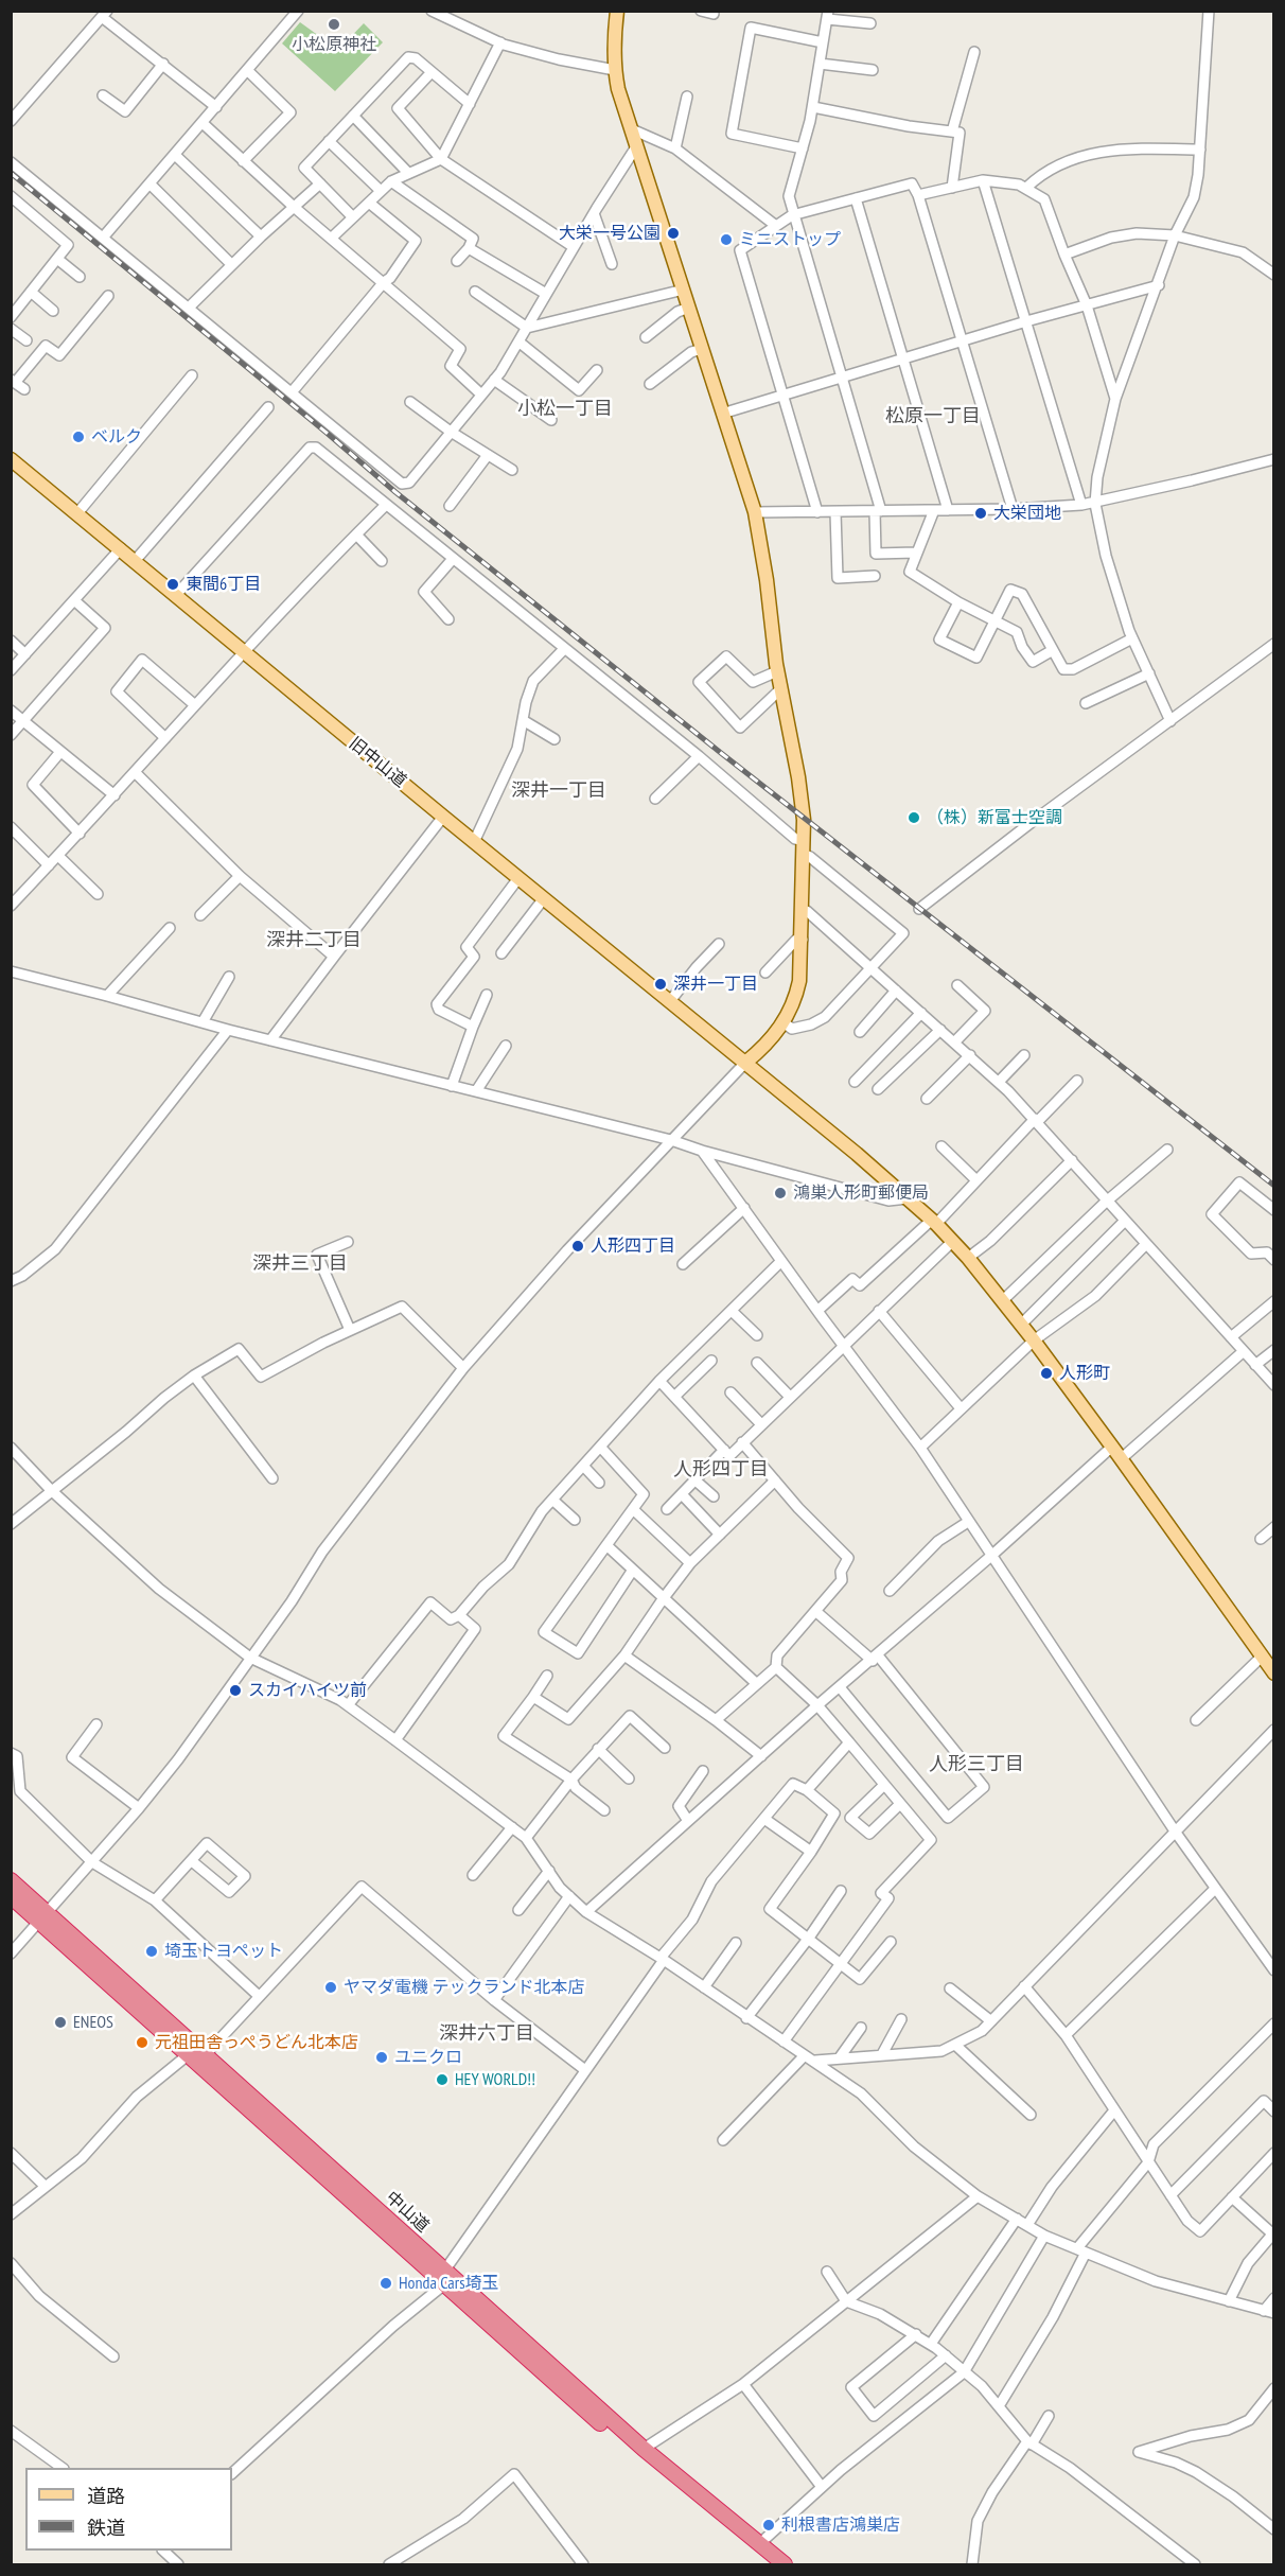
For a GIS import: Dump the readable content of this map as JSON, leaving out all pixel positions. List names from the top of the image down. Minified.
{"streets":{"highway":["中山道"],"main road":["旧中山道"]},"districts":["小松一丁目","松原一丁目","深井一丁目","深井二丁目","深井三丁目","人形四丁目","人形三丁目","深井六丁目"],"places":["小松原神社","大栄一号公園","ミニストップ","ベルク","大栄団地","東間6丁目","（株）新富士空調","深井一丁目","鴻巣人形町郵便局","人形四丁目","人形町","スカイハイツ前","埼玉トヨペット","ヤマダ電機 テックランド北本店","ENEOS","元祖田舎っぺうどん北本店","ユニクロ","HEY WORLD!!","Honda Cars埼玉","利根書店鴻巣店"],"legend":["道路","鉄道"]}
